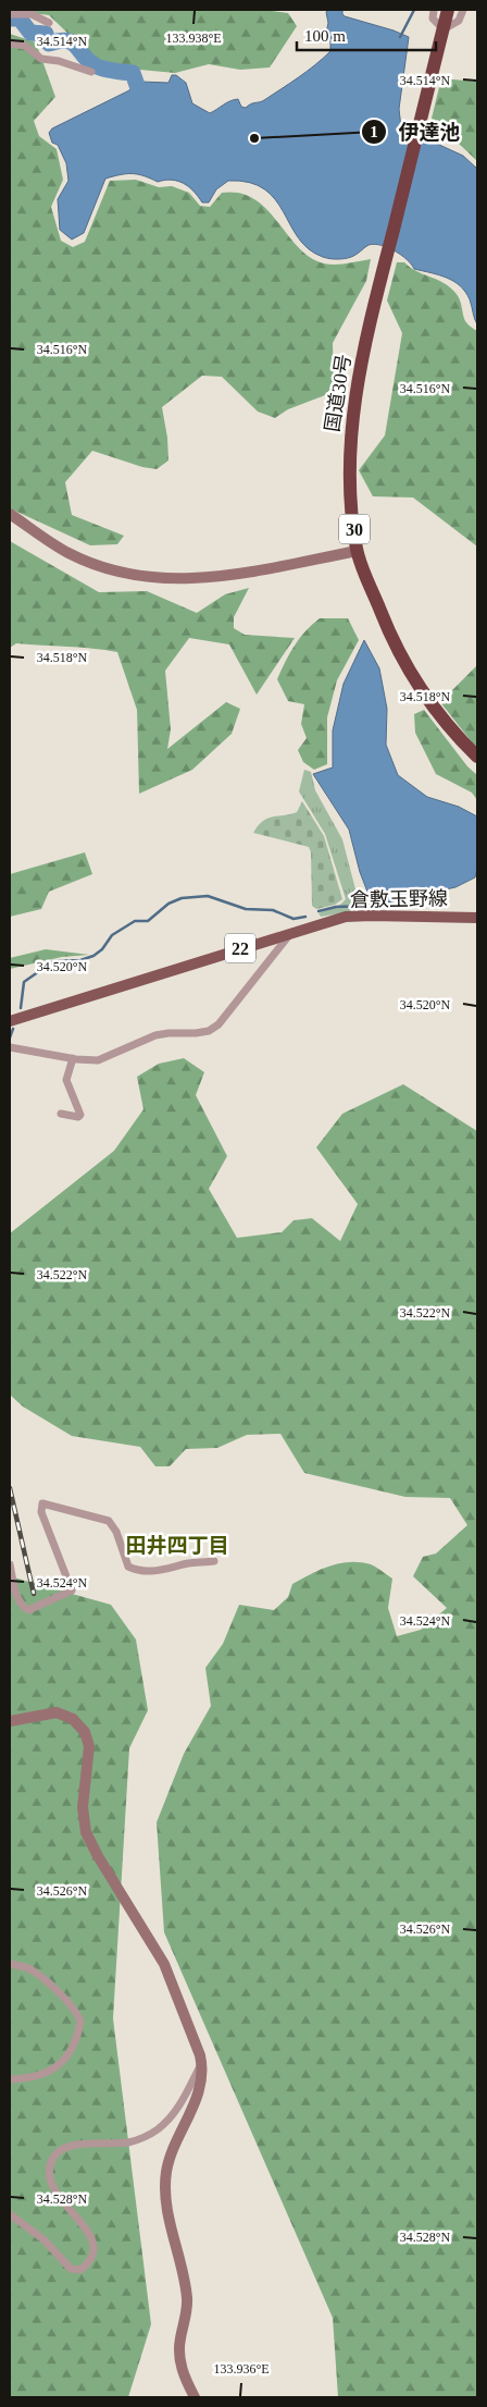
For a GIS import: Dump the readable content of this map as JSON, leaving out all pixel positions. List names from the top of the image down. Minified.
{"streets":{"highway":["国道30号","30"],"main road":["倉敷玉野線","22"]},"districts":["田井四丁目"],"places":["伊達池"],"scale_bar":"100 m","coordinates":["133.938°E","34.514°N","34.516°N","34.518°N","34.520°N","34.522°N","34.524°N","34.526°N","34.528°N","133.936°E"]}
